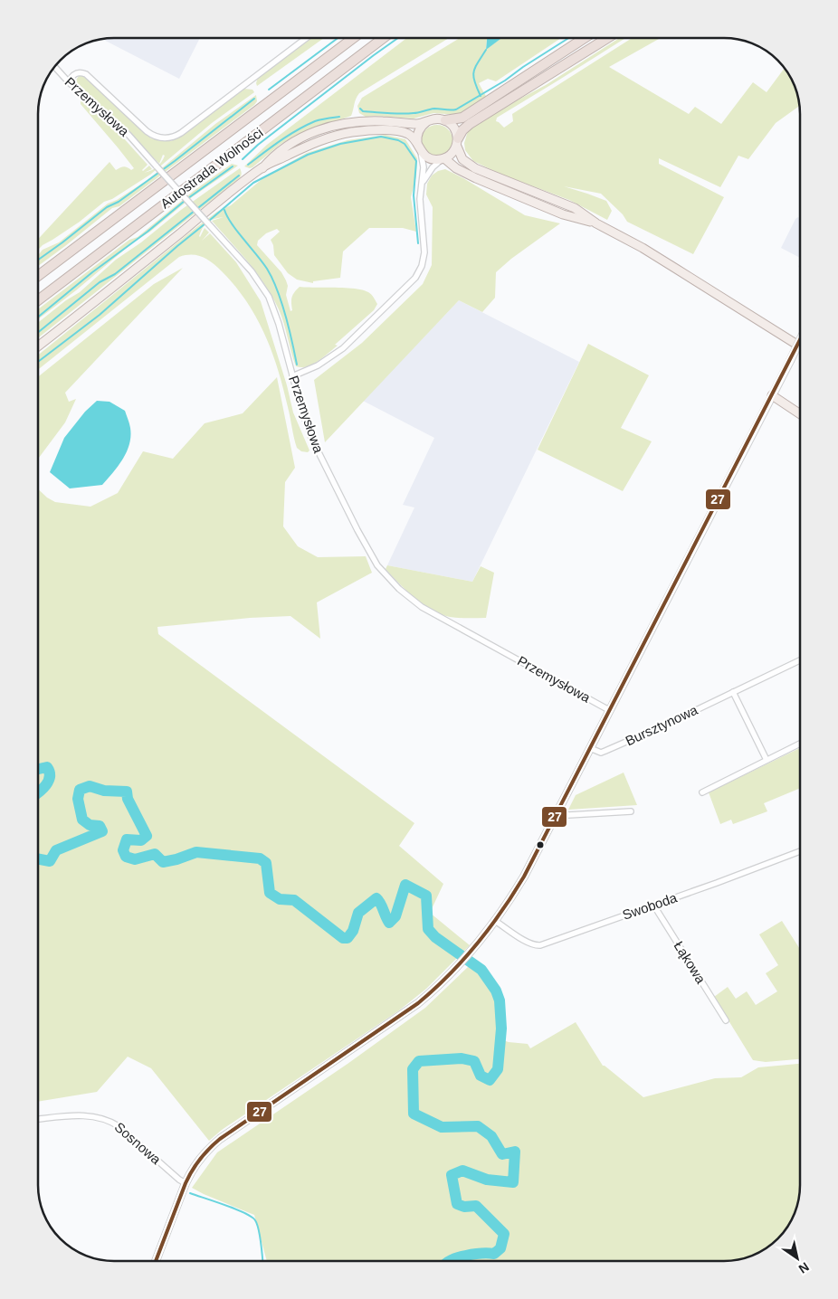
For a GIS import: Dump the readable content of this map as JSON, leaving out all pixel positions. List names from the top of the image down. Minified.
{"streets":{"highway":["Autostrada Wolności"],"street":["Przemysłowa","Bursztynowa","Swoboda","Łąkowa","Sosnowa"]},"crossings":[["Swoboda","Łąkowa"]],"lines":["transit line 27"],"north":"bottom right"}
